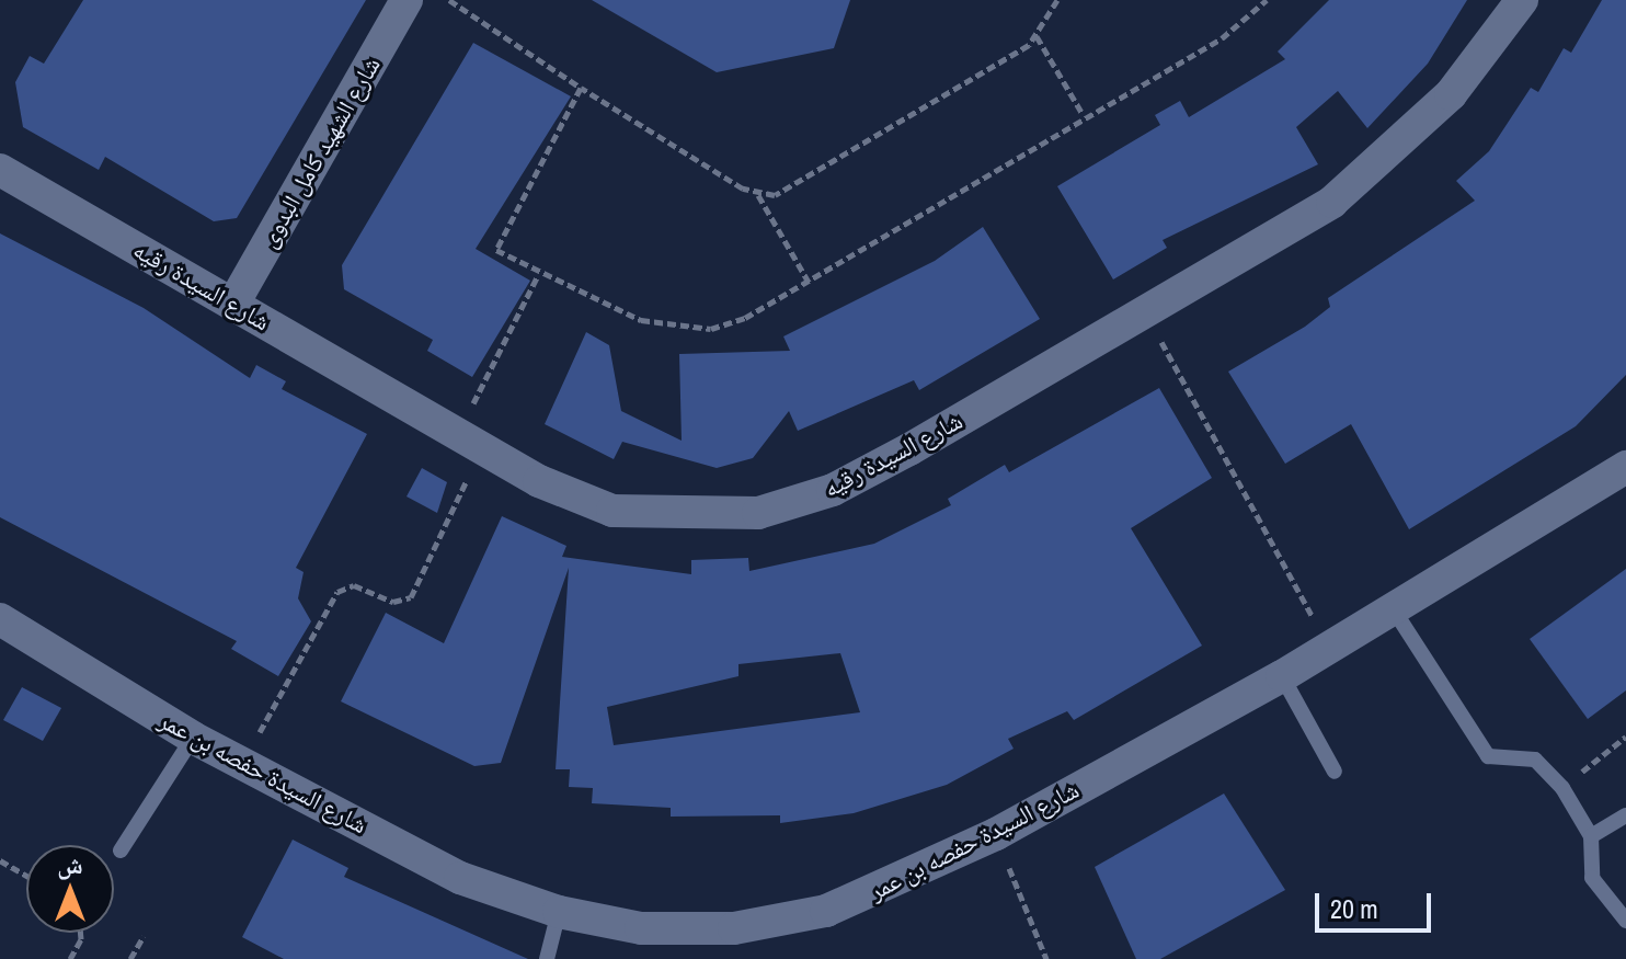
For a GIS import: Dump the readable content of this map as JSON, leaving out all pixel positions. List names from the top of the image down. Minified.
{"streets":{"street":["شارع الشهيد كامل البدوى","شارع السيدة رقيه","شارع السيدة حفصه بن عمر"]},"crossings":[["شارع الشهيد كامل البدوى","شارع السيدة رقيه"]],"scale_bar":"20 m","north":"top"}
